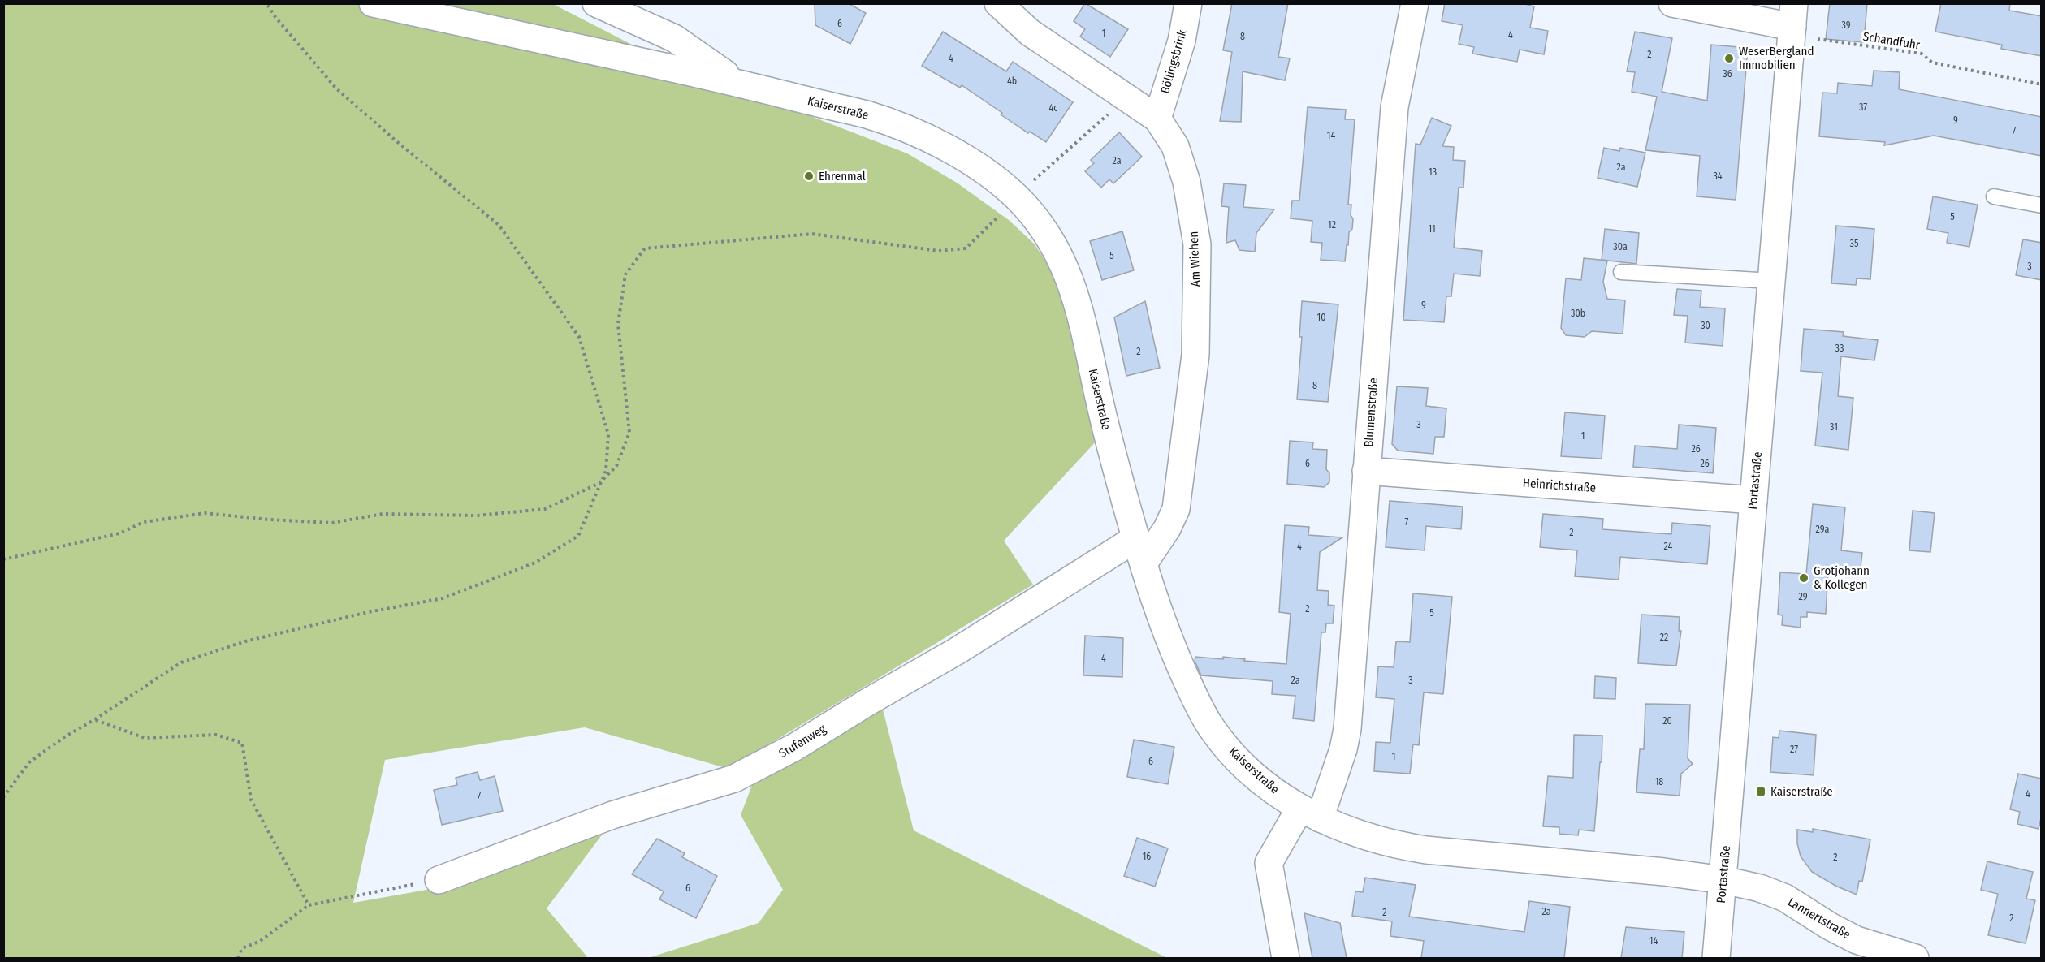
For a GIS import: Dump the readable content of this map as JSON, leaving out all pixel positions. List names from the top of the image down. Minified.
{"streets":{"street":["Böllingsbrink","Kaiserstraße","Am Wiehen","Blumenstraße","Portastraße","Heinrichstraße","Stufenweg","Lannertstraße"],"path":["Schandfuhr"]},"crossings":[["Schandfuhr","Portastraße"],["Böllingsbrink","Am Wiehen"],["Kaiserstraße","Am Wiehen"],["Kaiserstraße","Blumenstraße"],["Kaiserstraße","Portastraße"],["Kaiserstraße","Stufenweg"],["Kaiserstraße","Lannertstraße"],["Blumenstraße","Heinrichstraße"],["Portastraße","Heinrichstraße"],["Portastraße","Lannertstraße"]],"places":{"other":["WeserBergland Immobilien","Ehrenmal","Grotjohann & Kollegen"],"transit":["Kaiserstraße"]},"house_numbers":["6","39","1","4","8","2","4","36","4b","37","4c","9","7","14","2a","2a","13","34","5","12","11","35","30a","5","3","9","30b","10","30","33","2","8","3","31","1","26","6","26","7","29a","2","4","24","29","2","5","22","4","2a","3","20","27","1","6","18","4","7","16","2","6","2a","2","2","14"]}
